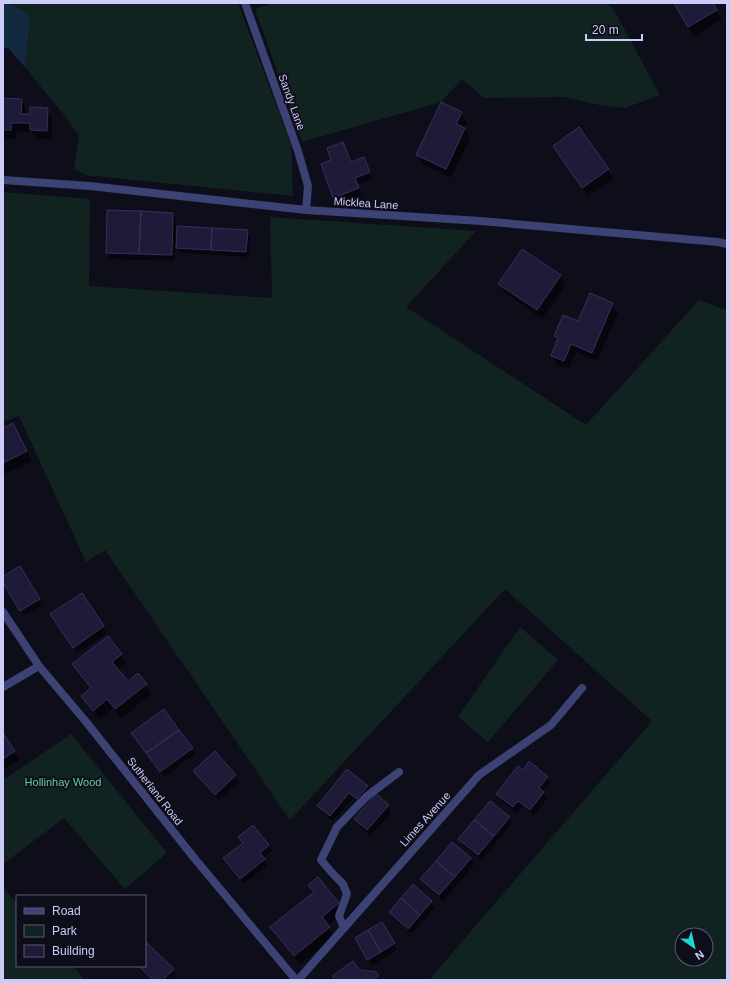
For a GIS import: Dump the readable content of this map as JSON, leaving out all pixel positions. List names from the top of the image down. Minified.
{"streets":{"street":["Sandy Lane","Micklea Lane","Sutherland Road","Limes Avenue"]},"crossings":[["Sandy Lane","Micklea Lane"],["Sutherland Road","Limes Avenue"]],"parks":["Hollinhay Wood"],"legend":["Road","Park","Building"],"scale_bar":"20 m","north":"bottom right"}
